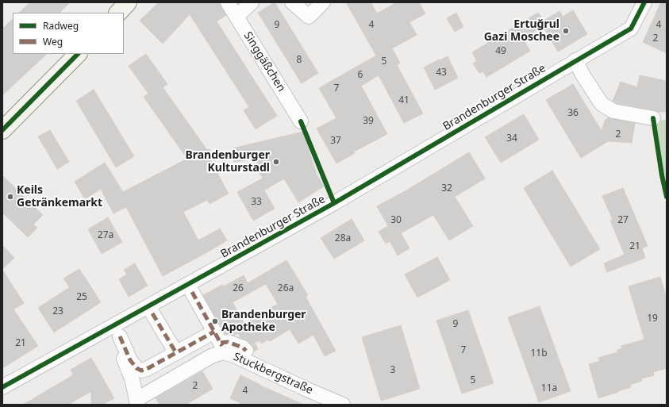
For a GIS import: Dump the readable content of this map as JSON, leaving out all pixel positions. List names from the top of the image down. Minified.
{"streets":{"street":["Singgäßchen","Brandenburger Straße","Stuckbergstraße"]},"places":["Ertuğrul Gazi Moschee","Brandenburger Kulturstadl","Keils Getränkemarkt","Brandenburger Apotheke"],"house_numbers":["9","4","4","2","49","8","5","43","6","7","41","36","39","2","34","37","32","33","30","27","27a","28a","21","26","26a","25","23","19","9","21","7","11b","3","5","2","11a","4"],"legend":["Radweg","Weg"]}
